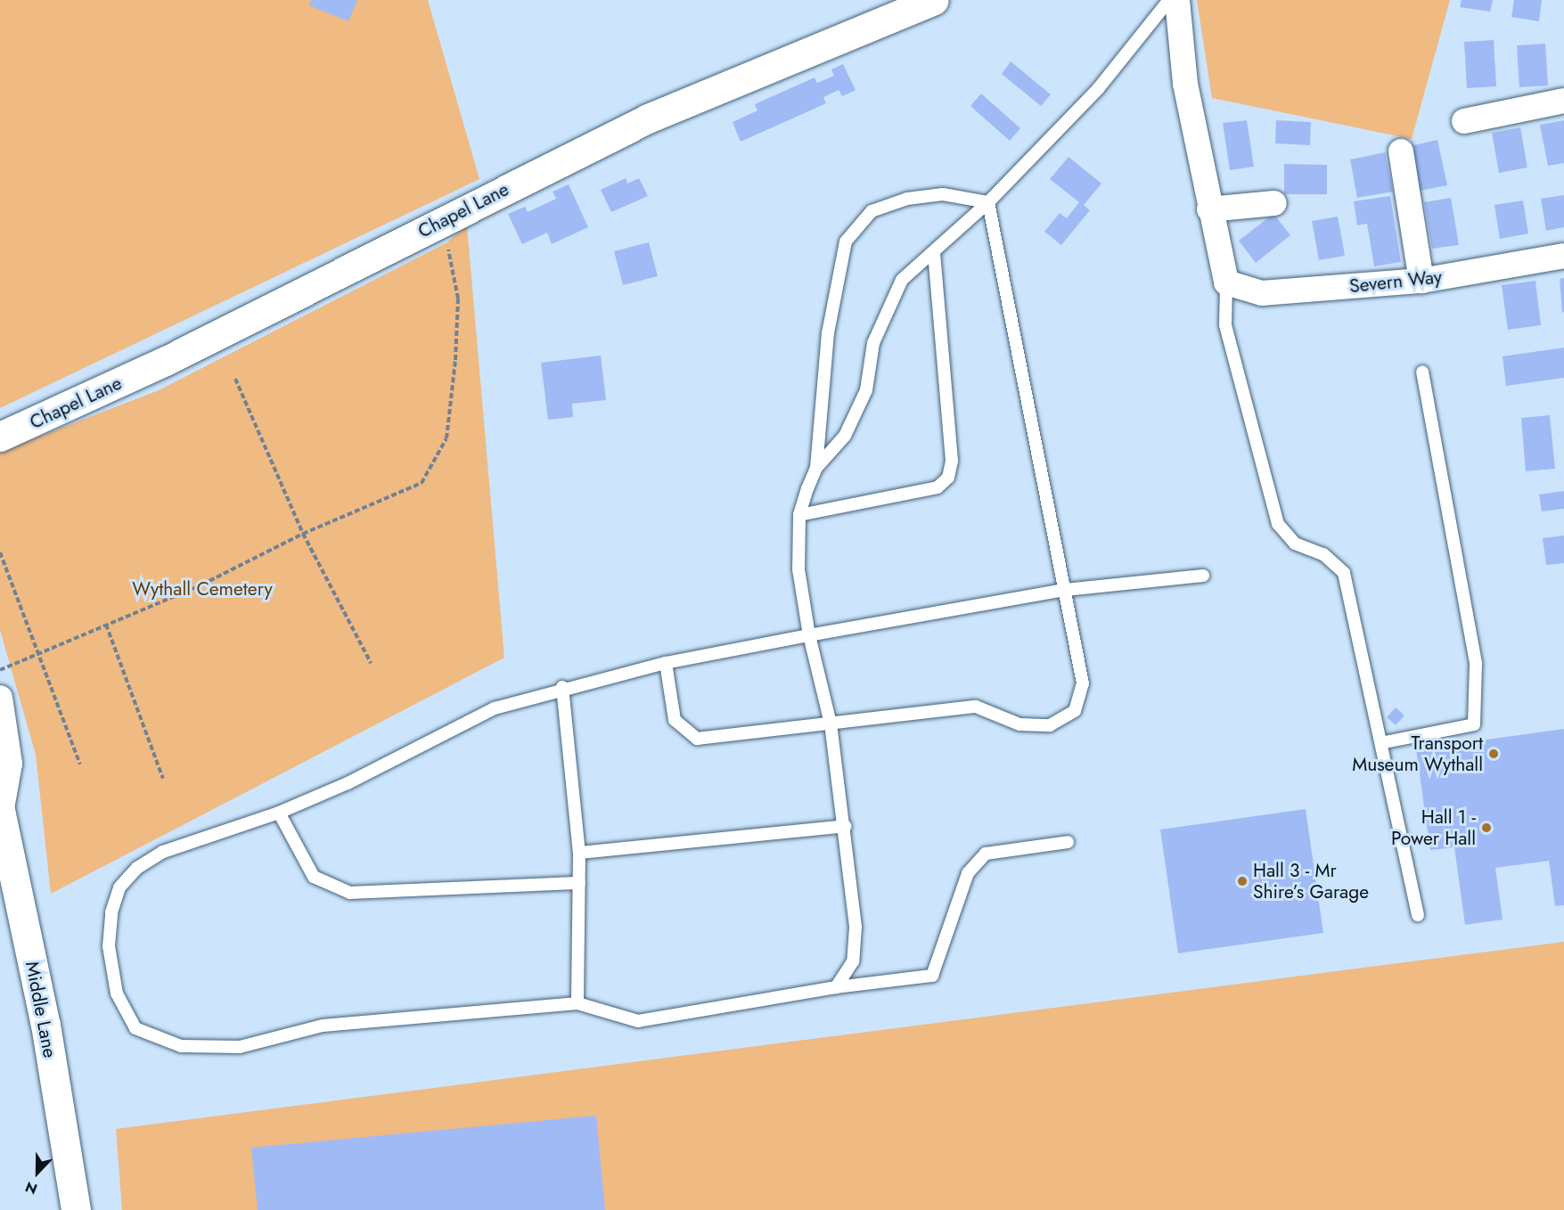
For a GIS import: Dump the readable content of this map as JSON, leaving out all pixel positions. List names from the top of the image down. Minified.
{"streets":{"street":["Chapel Lane","Severn Way","Middle Lane"]},"parks":["Wythall Cemetery"],"places":["Transport Museum Wythall","Hall 1 - Power Hall","Hall 3 - Mr Shire’s Garage"],"north":"bottom"}
